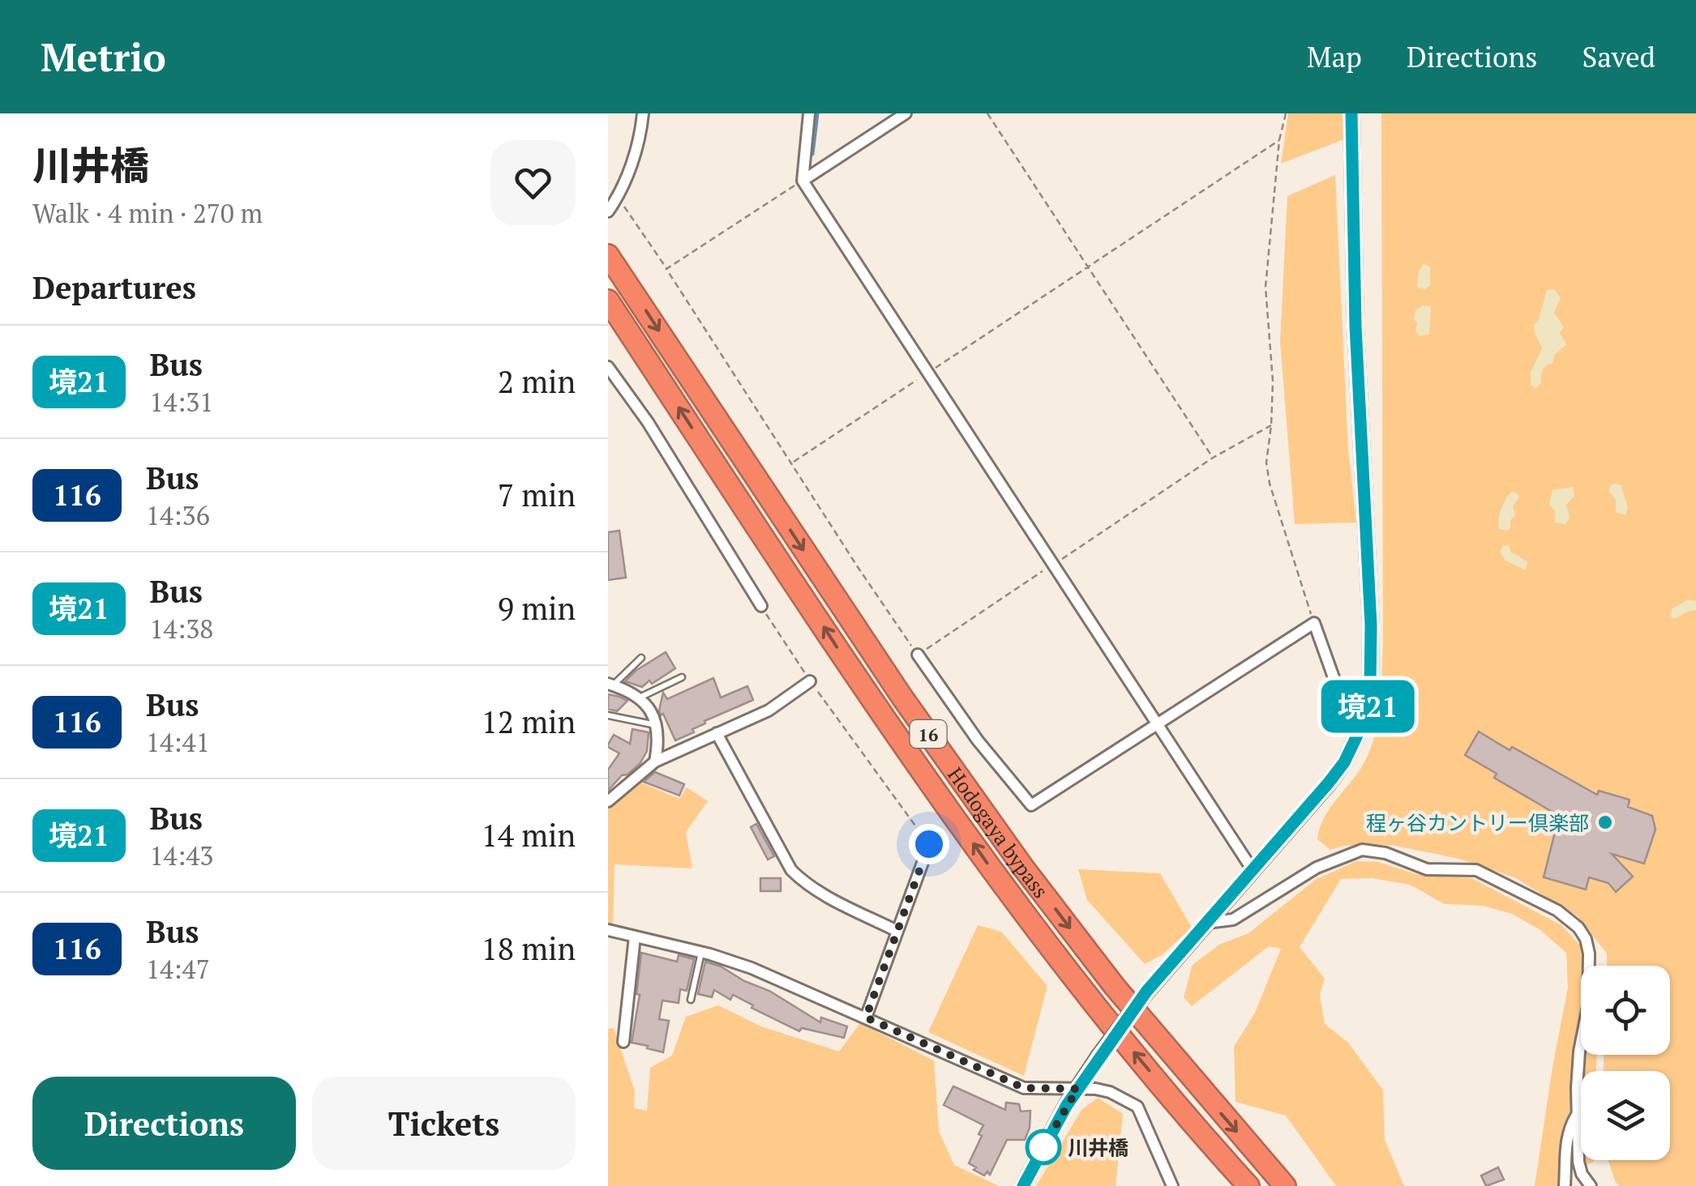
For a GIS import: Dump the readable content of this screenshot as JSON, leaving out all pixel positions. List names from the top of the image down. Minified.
{"streets":{"highway":["16","Hodogaya bypass"]},"places":["程ヶ谷カントリー倶楽部","川井橋"],"lines":["bus line 境21"],"page":{"header":"Metrio","nav":["Map","Directions","Saved"],"heading":[["川井橋","Walk · 4 min · 270 m"],"Departures"],"on_map":"境21","list":[{"mark":"境21","name":"Bus","note":"14:31","value":"2 min"},{"mark":"116","name":"Bus","note":"14:36","value":"7 min"},{"mark":"境21","name":"Bus","note":"14:38","value":"9 min"},{"mark":"116","name":"Bus","note":"14:41","value":"12 min"},{"mark":"境21","name":"Bus","note":"14:43","value":"14 min"},{"mark":"116","name":"Bus","note":"14:47","value":"18 min"}],"buttons":["Directions","Tickets"]}}
